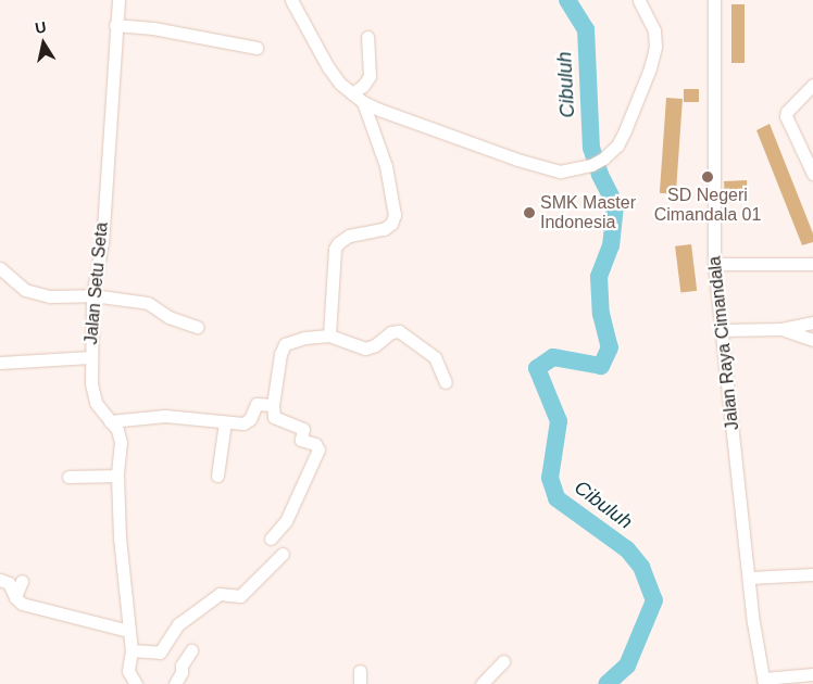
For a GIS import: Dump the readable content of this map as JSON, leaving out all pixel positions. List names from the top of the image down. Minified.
{"streets":{"street":["Jalan Setu Seta","Jalan Raya Cimandala"]},"water":["Cibuluh"],"places":["SD Negeri Cimandala 01","SMK Master Indonesia"],"north":"top"}
